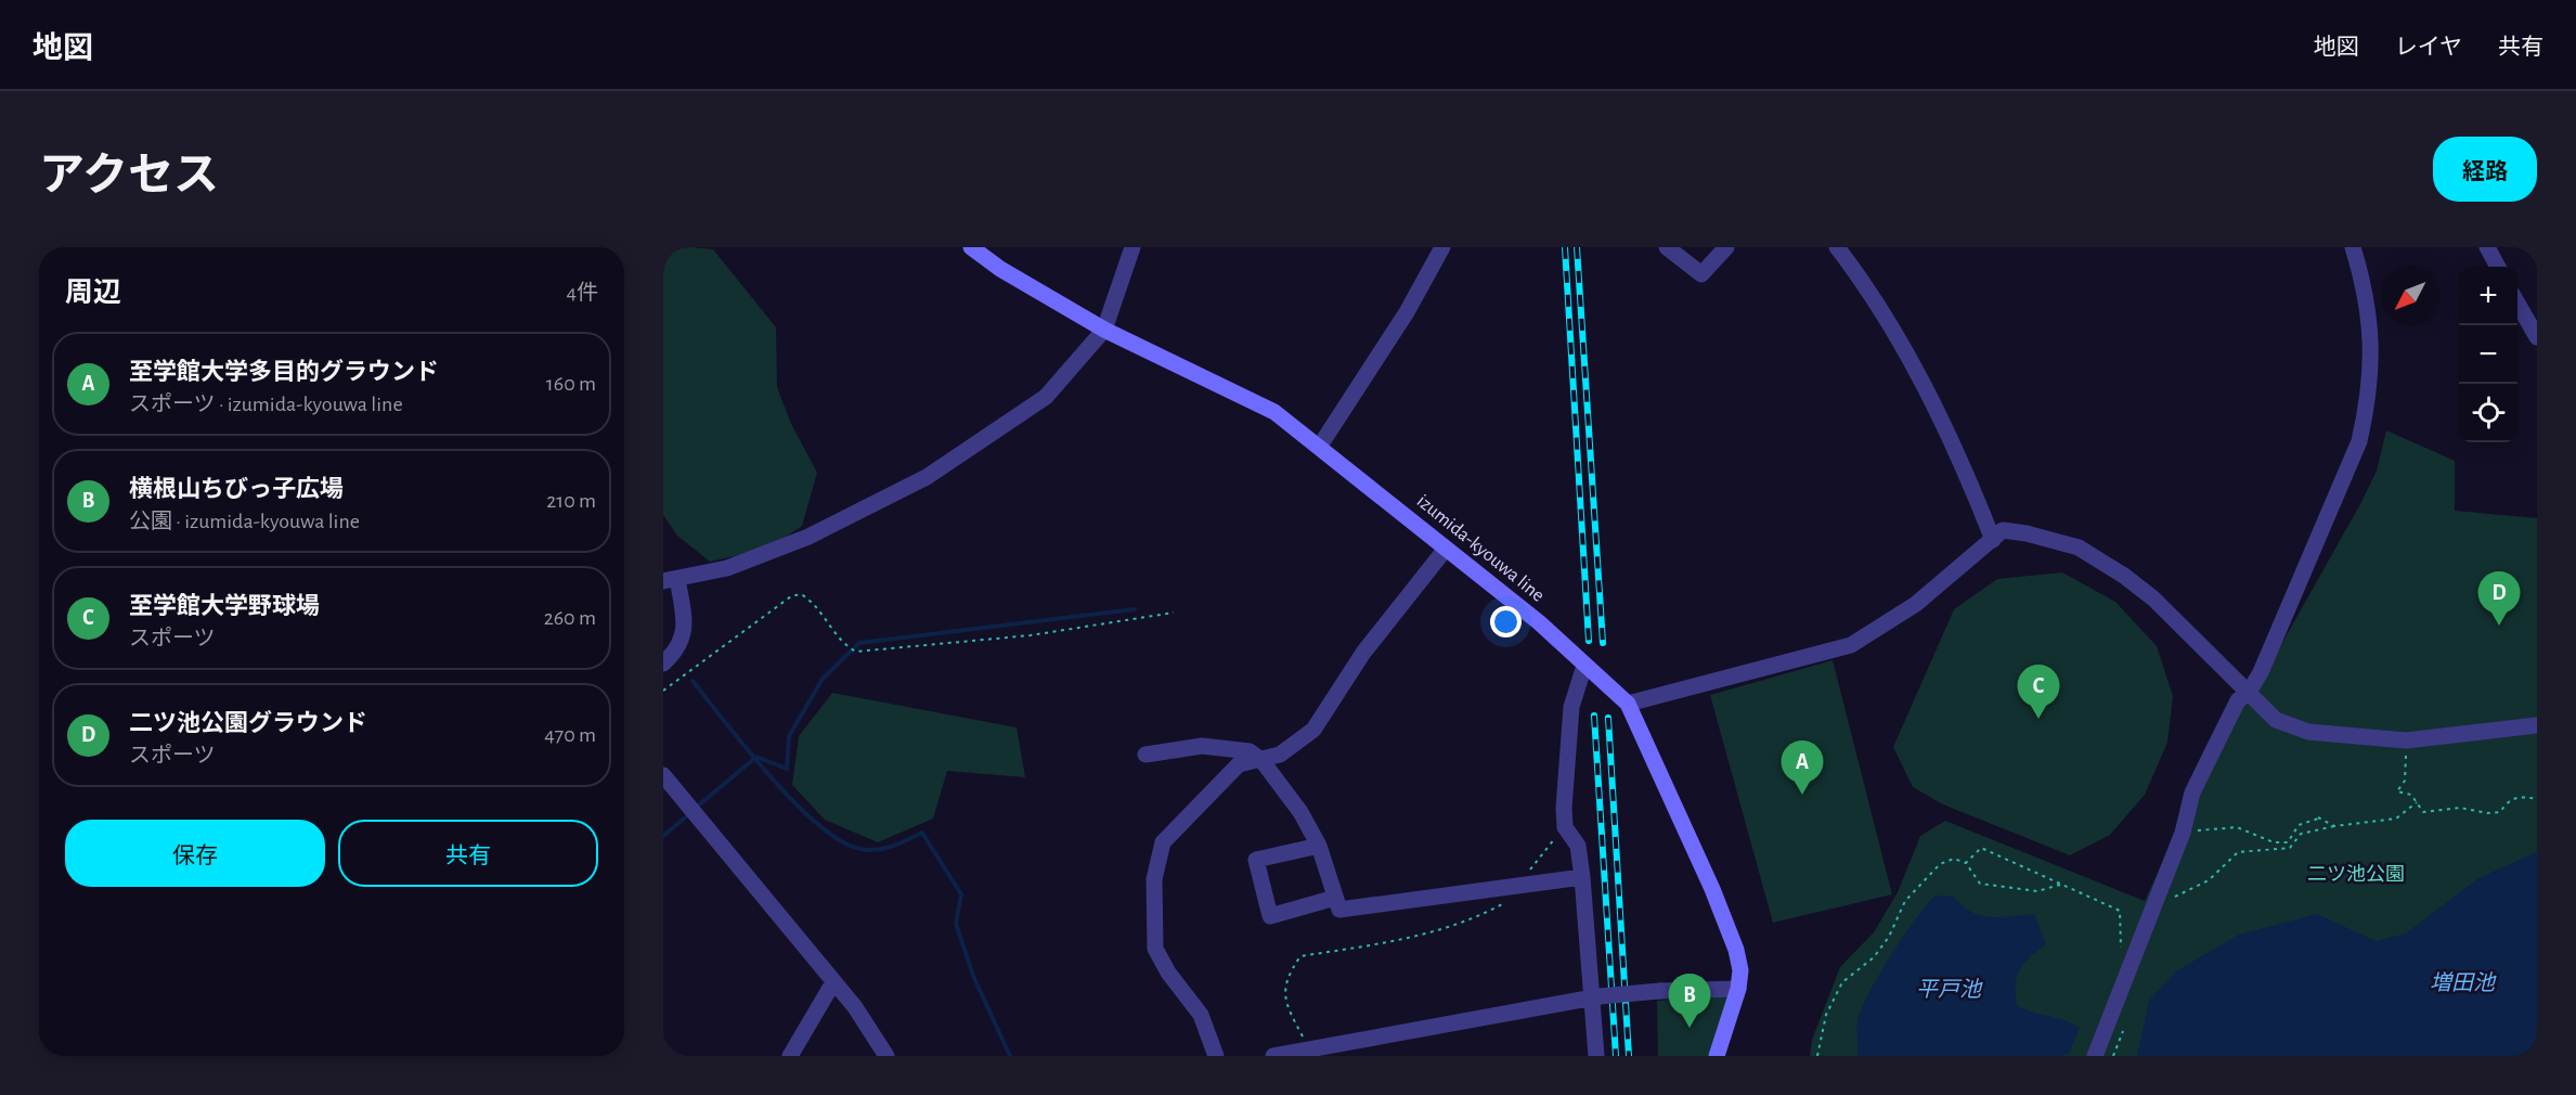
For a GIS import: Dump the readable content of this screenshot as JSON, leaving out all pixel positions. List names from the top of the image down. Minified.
{"streets":{"main road":["izumida-kyouwa line"]},"water":["増田池","平戸池"],"parks":["二ツ池公園"],"north":"bottom left","page":{"header":"地図","nav":["地図","レイヤ","共有"],"title":"アクセス","buttons":["経路",["保存","共有"]],"heading":["周辺","4件"],"map_buttons":["+","−"],"list":[{"mark":"A","name":"至学館大学多目的グラウンド","note":"スポーツ · izumida-kyouwa line","value":"160 m"},{"mark":"B","name":"横根山ちびっ子広場","note":"公園 · izumida-kyouwa line","value":"210 m"},{"mark":"C","name":"至学館大学野球場","note":"スポーツ","value":"260 m"},{"mark":"D","name":"二ツ池公園グラウンド","note":"スポーツ","value":"470 m"}],"pins":["D","C","A","B"]}}
